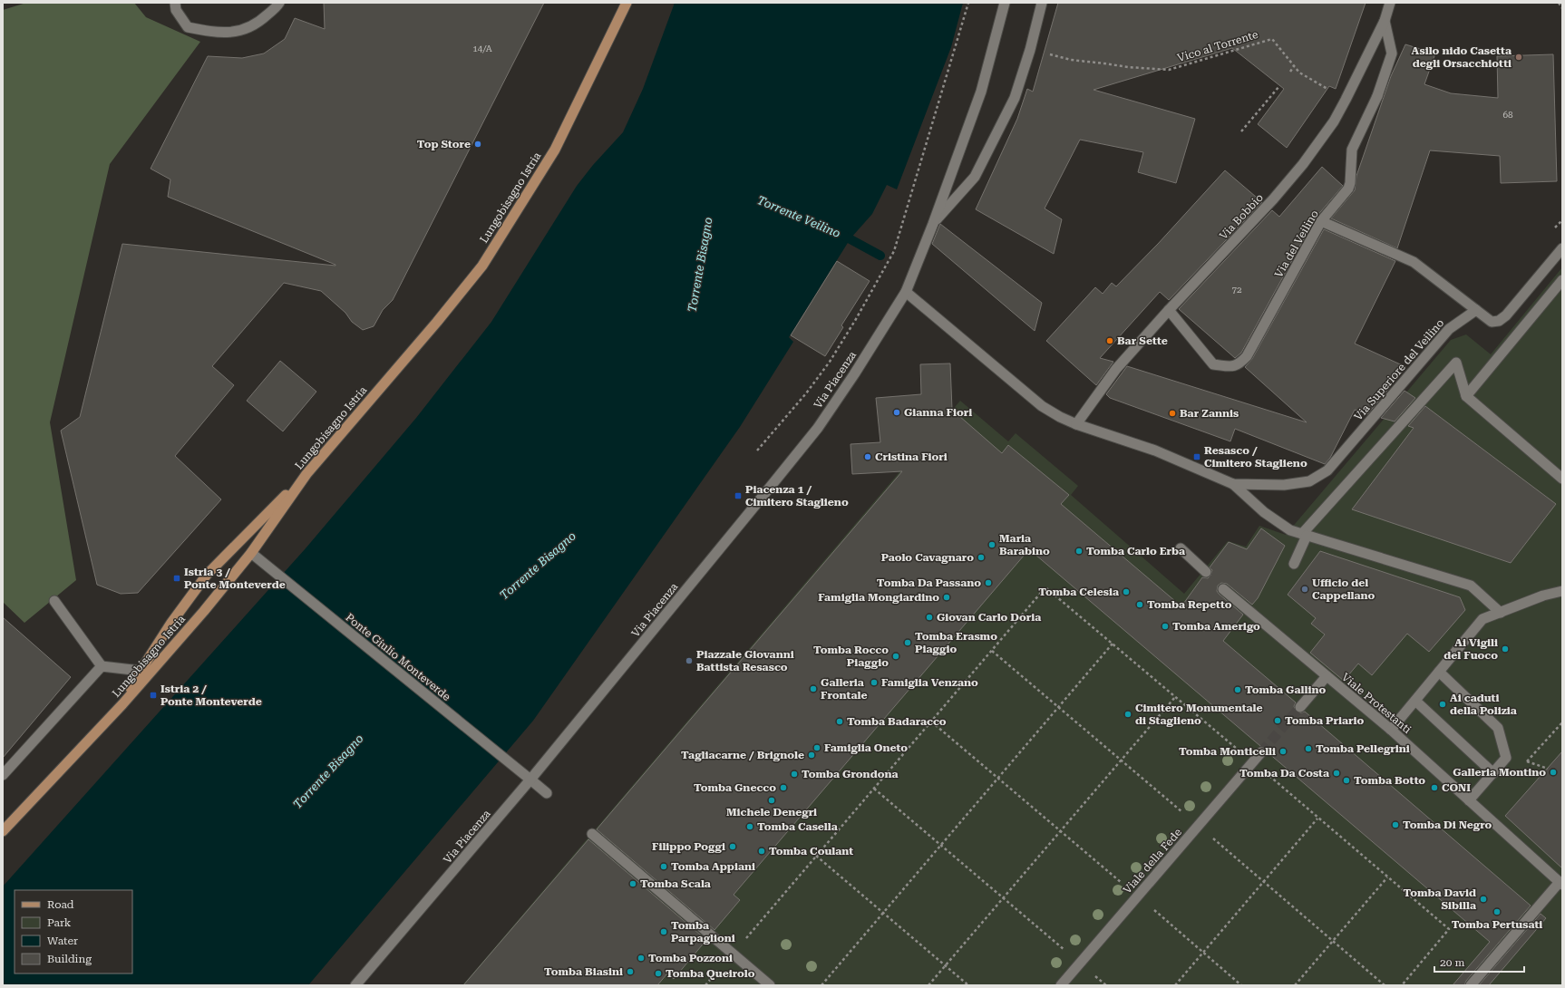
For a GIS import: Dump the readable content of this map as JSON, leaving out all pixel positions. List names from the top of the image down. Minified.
{"streets":{"main road":["Lungobisagno Istria"],"street":["Via Bobbio","Via del Veilino","Via Superiore del Veilino","Via Piacenza","Ponte Giulio Monteverde","Viale Protestanti","Viale della Fede"],"path":["Vico al Torrente"]},"crossings":[["Vico al Torrente","Via Bobbio"],["Lungobisagno Istria","Ponte Giulio Monteverde"],["Via Bobbio","Via del Veilino"],["Via Piacenza","Ponte Giulio Monteverde"]],"water":["Torrente Veilino","Torrente Bisagno"],"places":{"other":["Asilo nido Casetta degli Orsacchiotti","Top Store","Bar Sette","Gianna Fiori","Bar Zannis","Cristina Fiori","Maria Barabino","Tomba Carlo Erba","Paolo Cavagnaro","Tomba Da Passano","Ufficio del Cappellano","Tomba Celesia","Famiglia Mongiardino","Tomba Repetto","Giovan Carlo Doria","Tomba Amerigo","Tomba Erasmo Piaggio","Ai Vigili del Fuoco","Tomba Rocco Piaggio","Piazzale Giovanni Battista Resasco","Famiglia Venzano","Galleria Frontale","Tomba Gallino","Ai caduti della Polizia","Cimitero Monumentale di Staglieno","Tomba Priario","Tomba Badaracco","Famiglia Oneto","Tomba Pellegrini","Tomba Monticelli","Tagliacarne / Brignole","Galleria Montino","Tomba Da Costa","Tomba Grondona","Tomba Botto","Tomba Gnecco","CONI","Michele Denegri","Tomba Di Negro","Tomba Casella","Filippo Poggi","Tomba Coulant","Tomba Appiani","Tomba Scala","Tomba David Sibilla","Tomba Pertusati","Tomba Parpaglioni","Tomba Pozzoni","Tomba Biasini","Tomba Queirolo"],"transit":["Resasco / Cimitero Staglieno","Piacenza 1 / Cimitero Staglieno","Istria 3 / Ponte Monteverde","Istria 2 / Ponte Monteverde"]},"house_numbers":["14/A","68","72"],"legend":["Road","Park","Water","Building"],"scale_bar":"20 m"}
